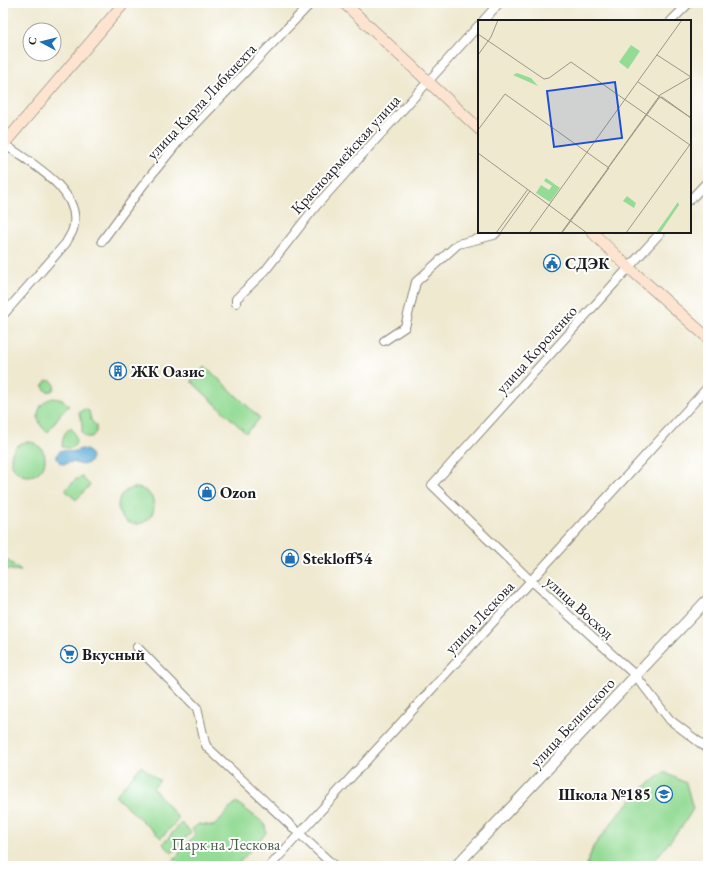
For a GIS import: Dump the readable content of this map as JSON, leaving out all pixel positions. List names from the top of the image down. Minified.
{"streets":{"street":["улица Карла Либкнехта","Красноармейская улица","улица Короленко","улица Восход","улица Лескова","улица Белинского"]},"crossings":[["улица Короленко","улица Восход"],["улица Восход","улица Лескова"],["улица Восход","улица Белинского"]],"parks":["Парк на Лескова"],"places":{"public building":["СДЭК"],"building":["ЖК Оазис"],"shop":["Ozon","Stekloff54"],"supermarket":["Вкусный"],"school or university":["Школа №185"]},"north":"left"}
